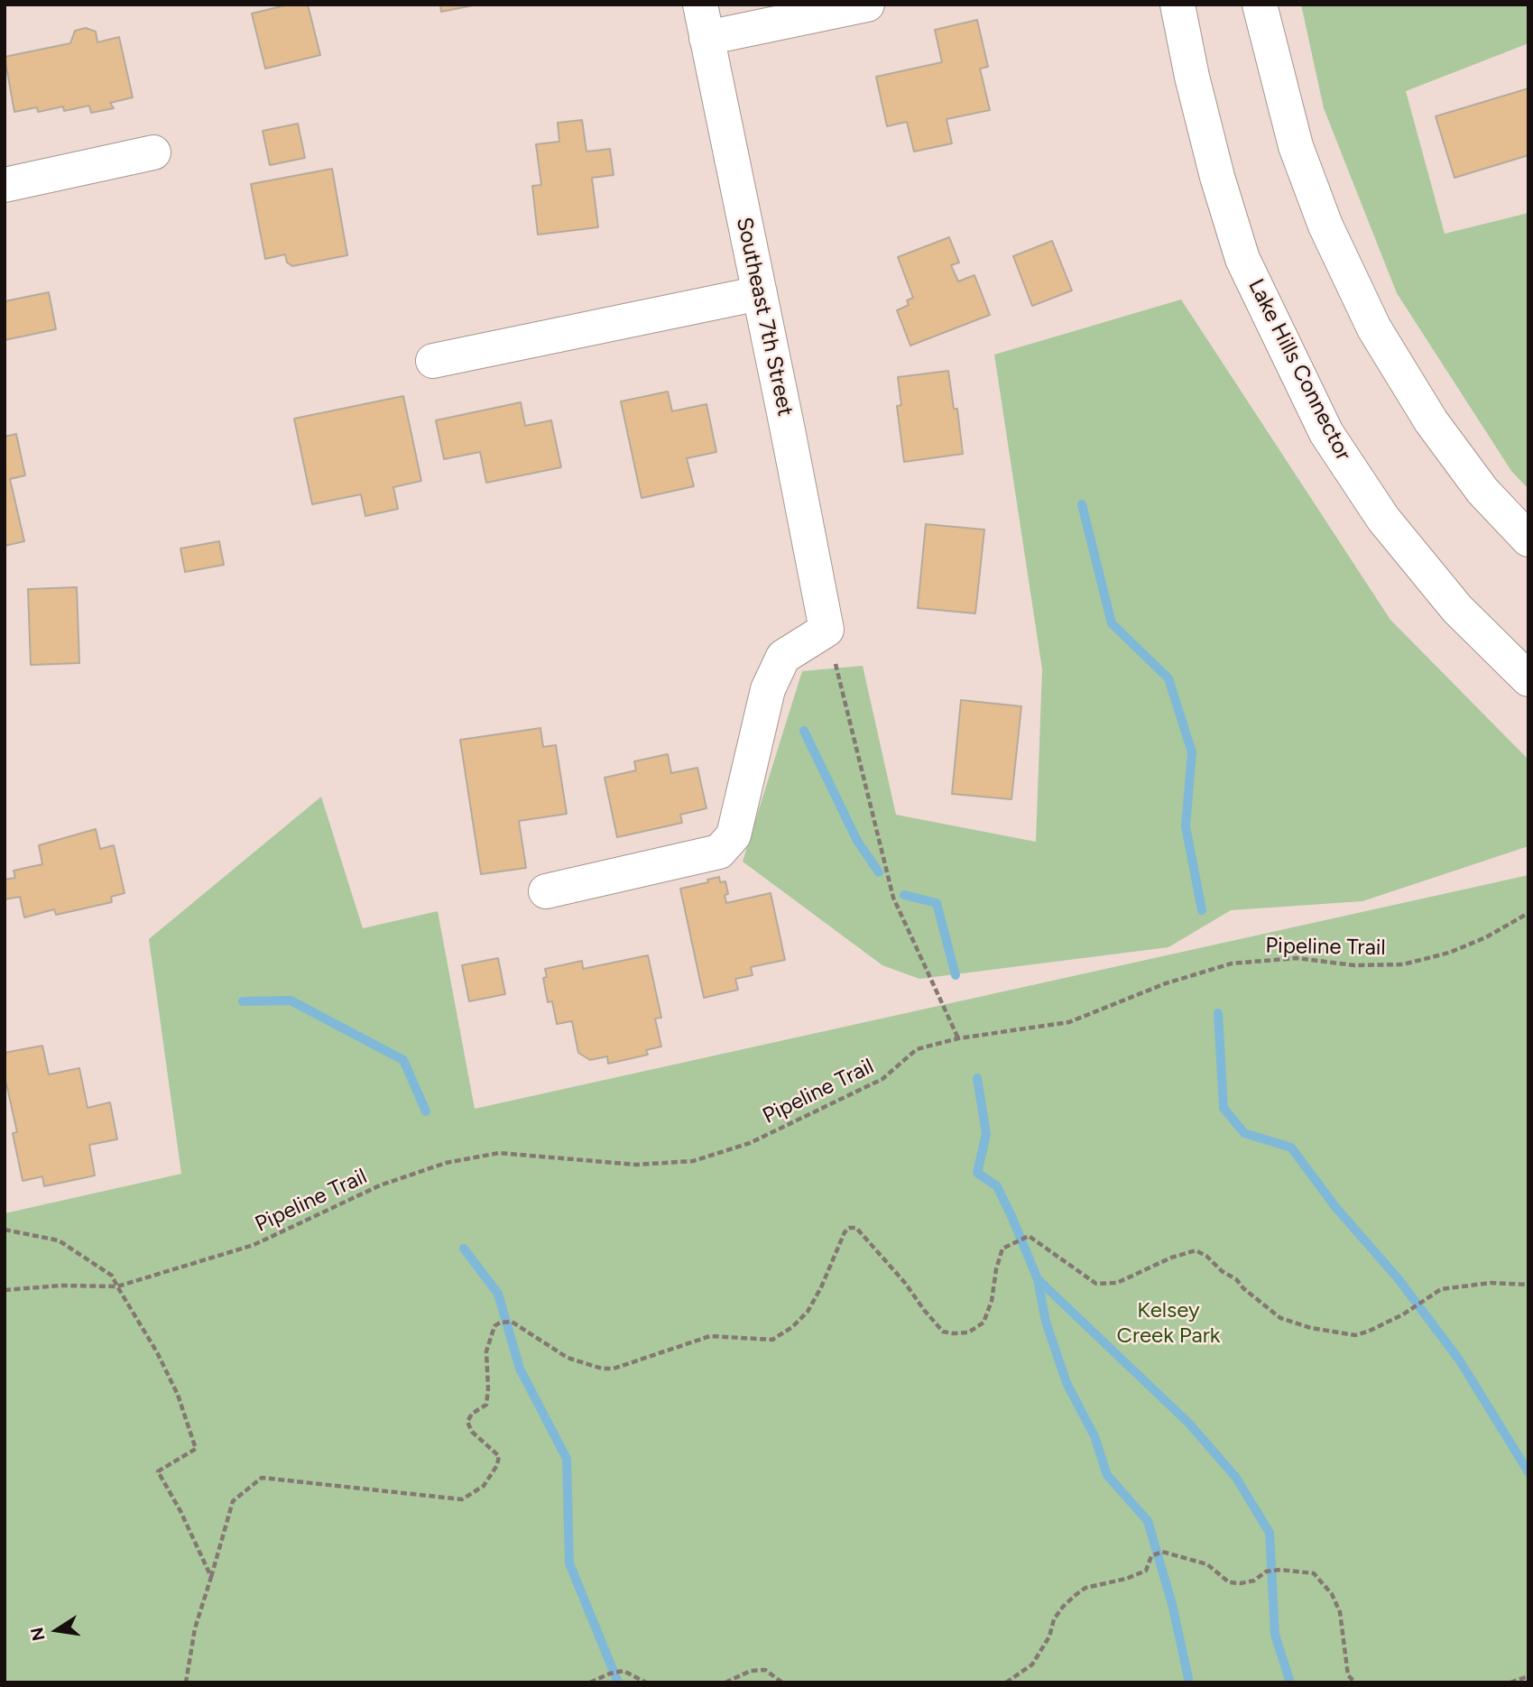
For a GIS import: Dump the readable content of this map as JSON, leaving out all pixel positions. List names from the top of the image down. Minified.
{"streets":{"main road":["Southeast 7th Street","Lake Hills Connector"],"path":["Pipeline Trail"]},"parks":["Kelsey Creek Park"],"north":"left"}
